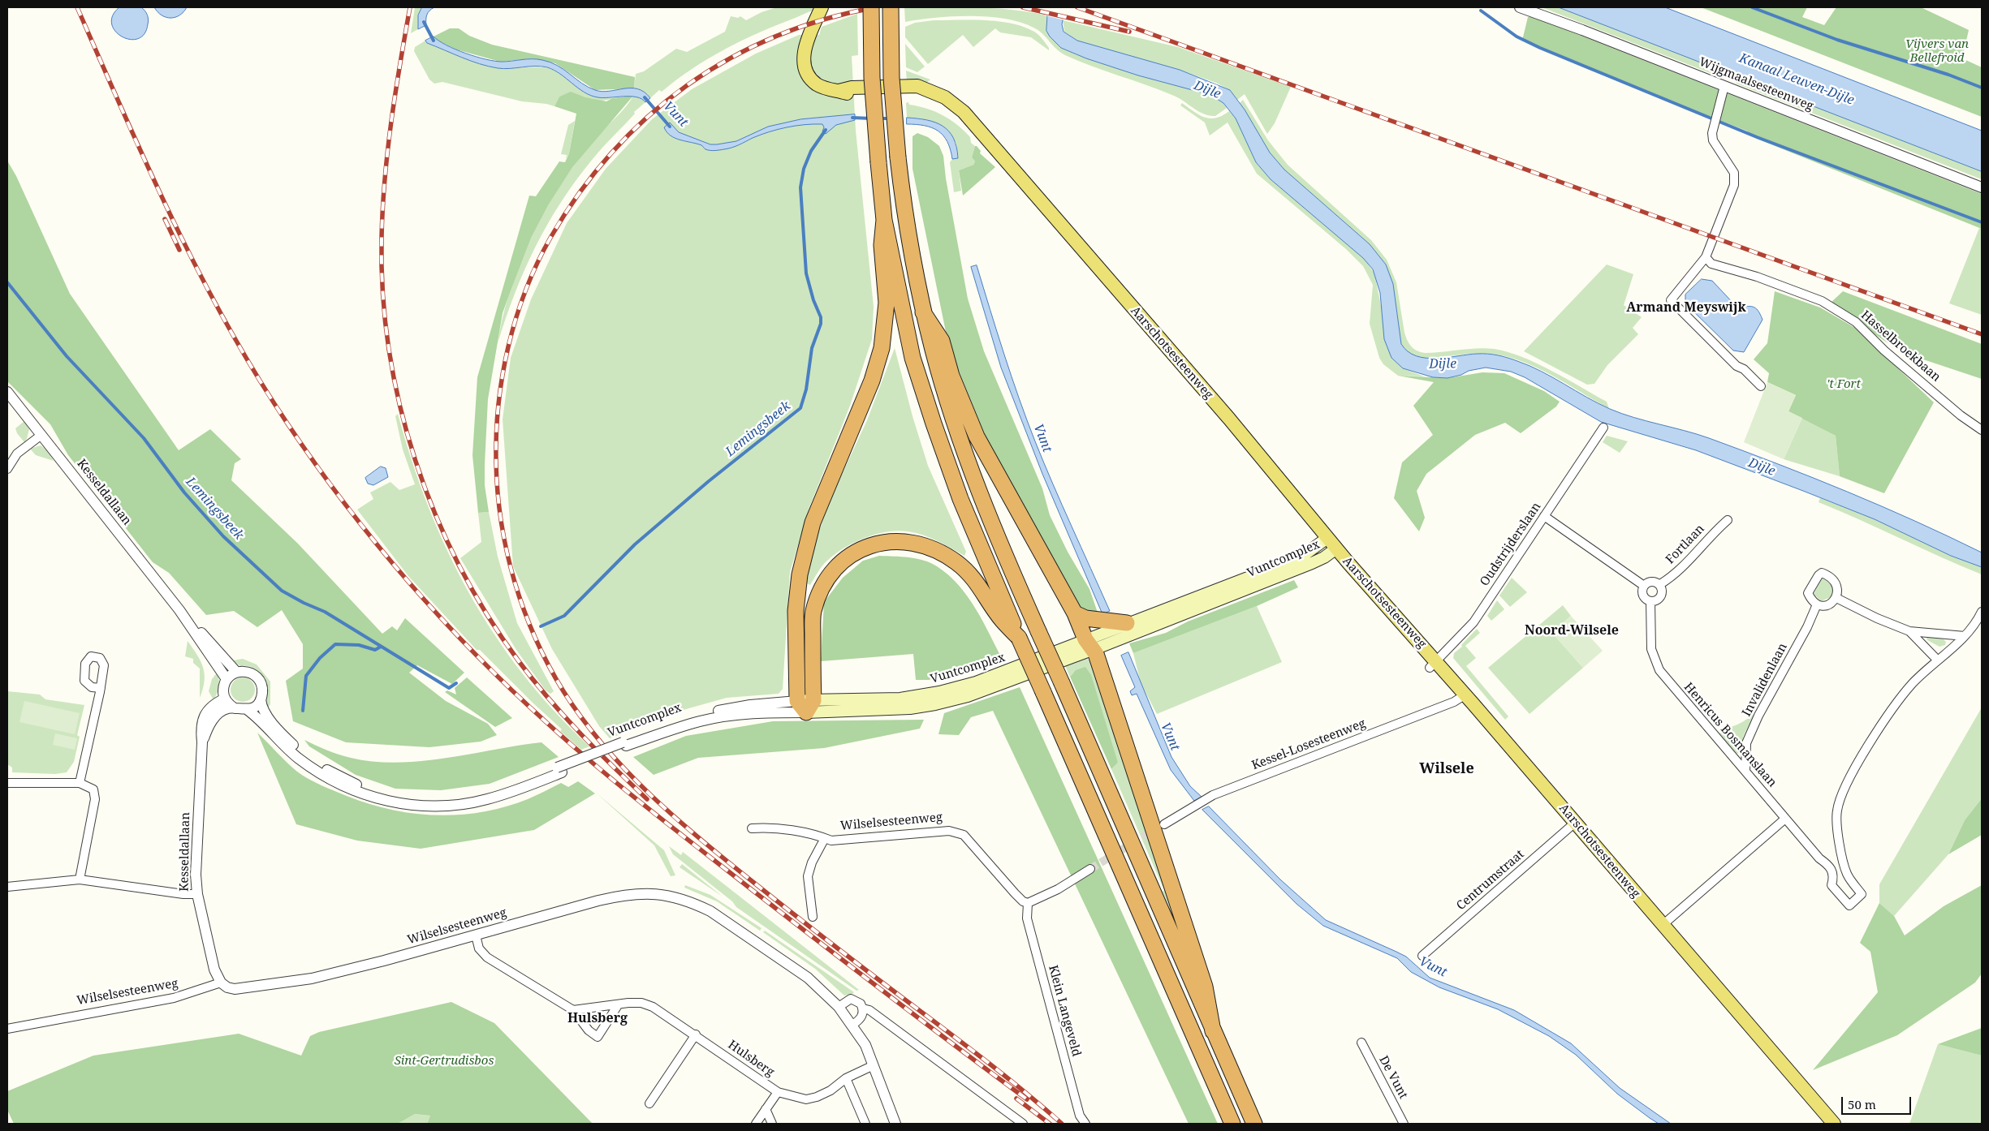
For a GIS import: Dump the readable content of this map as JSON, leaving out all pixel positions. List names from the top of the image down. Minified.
{"streets":{"main road":["Aarschotsesteenweg","Vuntcomplex"],"street":["Wijgmaalsesteenweg","Hasselbroekbaan","Kesseldallaan","Oudstrijderslaan","Fortlaan","Invalidenlaan","Henricus Bosmanslaan","Kessel-Losesteenweg","Wilselsesteenweg","Centrumstraat","Klein Langeveld","Hulsberg","De Vunt"]},"crossings":[["Aarschotsesteenweg","Oudstrijderslaan"],["Aarschotsesteenweg","Vuntcomplex"],["Aarschotsesteenweg","Kessel-Losesteenweg"],["Aarschotsesteenweg","Centrumstraat"],["Kesseldallaan","Vuntcomplex"],["Kesseldallaan","Wilselsesteenweg"],["Fortlaan","Henricus Bosmanslaan"],["Invalidenlaan","Henricus Bosmanslaan"],["Wilselsesteenweg","Klein Langeveld"],["Wilselsesteenweg","Hulsberg"]],"districts":["Armand Meyswijk","Noord-Wilsele","Wilsele","Hulsberg"],"water":["Kanaal Leuven-Dijle","Dijle","Vunt","Lemingsbeek"],"parks":["Vijvers van Bellefroid","'t Fort","Sint-Gertrudisbos"],"scale_bar":"50 m"}
